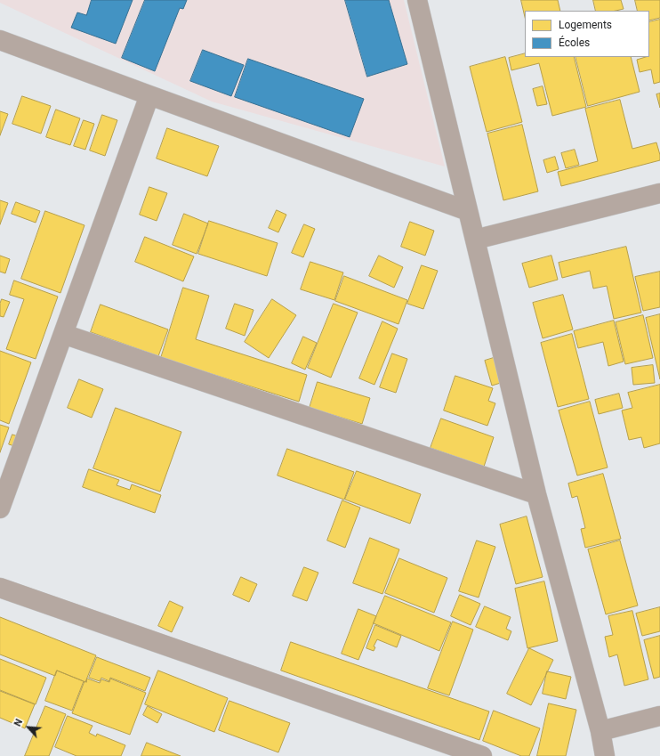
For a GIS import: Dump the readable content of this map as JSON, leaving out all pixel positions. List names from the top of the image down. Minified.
{"legend":["Logements","Écoles"],"north":"top left"}
